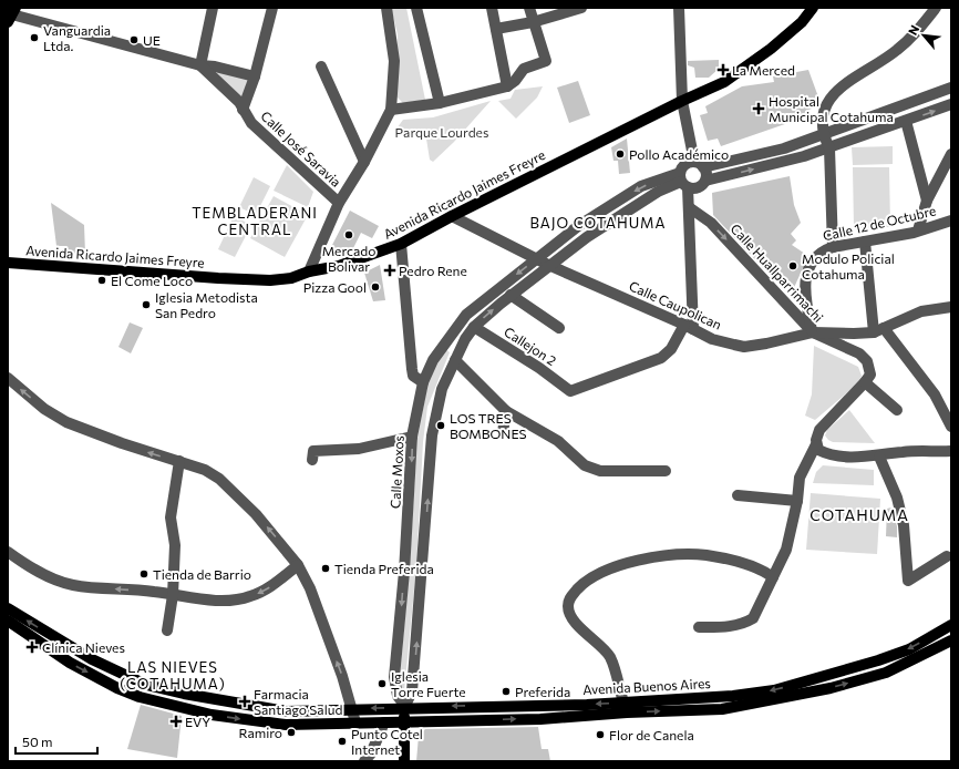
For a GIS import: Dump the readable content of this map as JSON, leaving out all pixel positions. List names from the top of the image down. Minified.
{"streets":{"main road":["Avenida Ricardo Jaimes Freyre","Calle Moxos","Avenida Buenos Aires"],"street":["Calle José Saravia","Calle 12 de Octubre","Calle Huallparrimachi","Calle Caupolican","Callejon 2"]},"crossings":[["Avenida Ricardo Jaimes Freyre","Calle Caupolican"],["Calle 12 de Octubre","Calle Huallparrimachi"],["Calle 12 de Octubre","Calle Caupolican"],["Calle Huallparrimachi","Calle Caupolican"],["Calle Caupolican","Callejon 2"],["Calle Caupolican","Calle Moxos"],["Callejon 2","Calle Moxos"],["Calle Moxos","Avenida Buenos Aires"]],"one_way":["Calle Huallparrimachi"],"districts":["TEMBLADERANI CENTRAL","BAJO COTAHUMA","COTAHUMA","LAS NIEVES (COTAHUMA)"],"parks":["Parque Lourdes"],"places":{"other":["Vanguardia Ltda.","UE","Pollo Académico","Mercado Bolivar","Modulo Policial Cotahuma","El Come Loco","Pizza Gool","Iglesia Metodista San Pedro","LOS TRES BOMBONES","Tienda Preferida","Tienda de Barrio","Iglesia Torre Fuerte","Preferida","Ramiro","Flor de Canela","Punto Cotel Internet"],"health":["La Merced","Hospital Municipal Cotahuma","Pedro Rene","Clínica Nieves","Farmacia Santiago Salud","EVY"]},"scale_bar":"50 m","north":"top left"}
